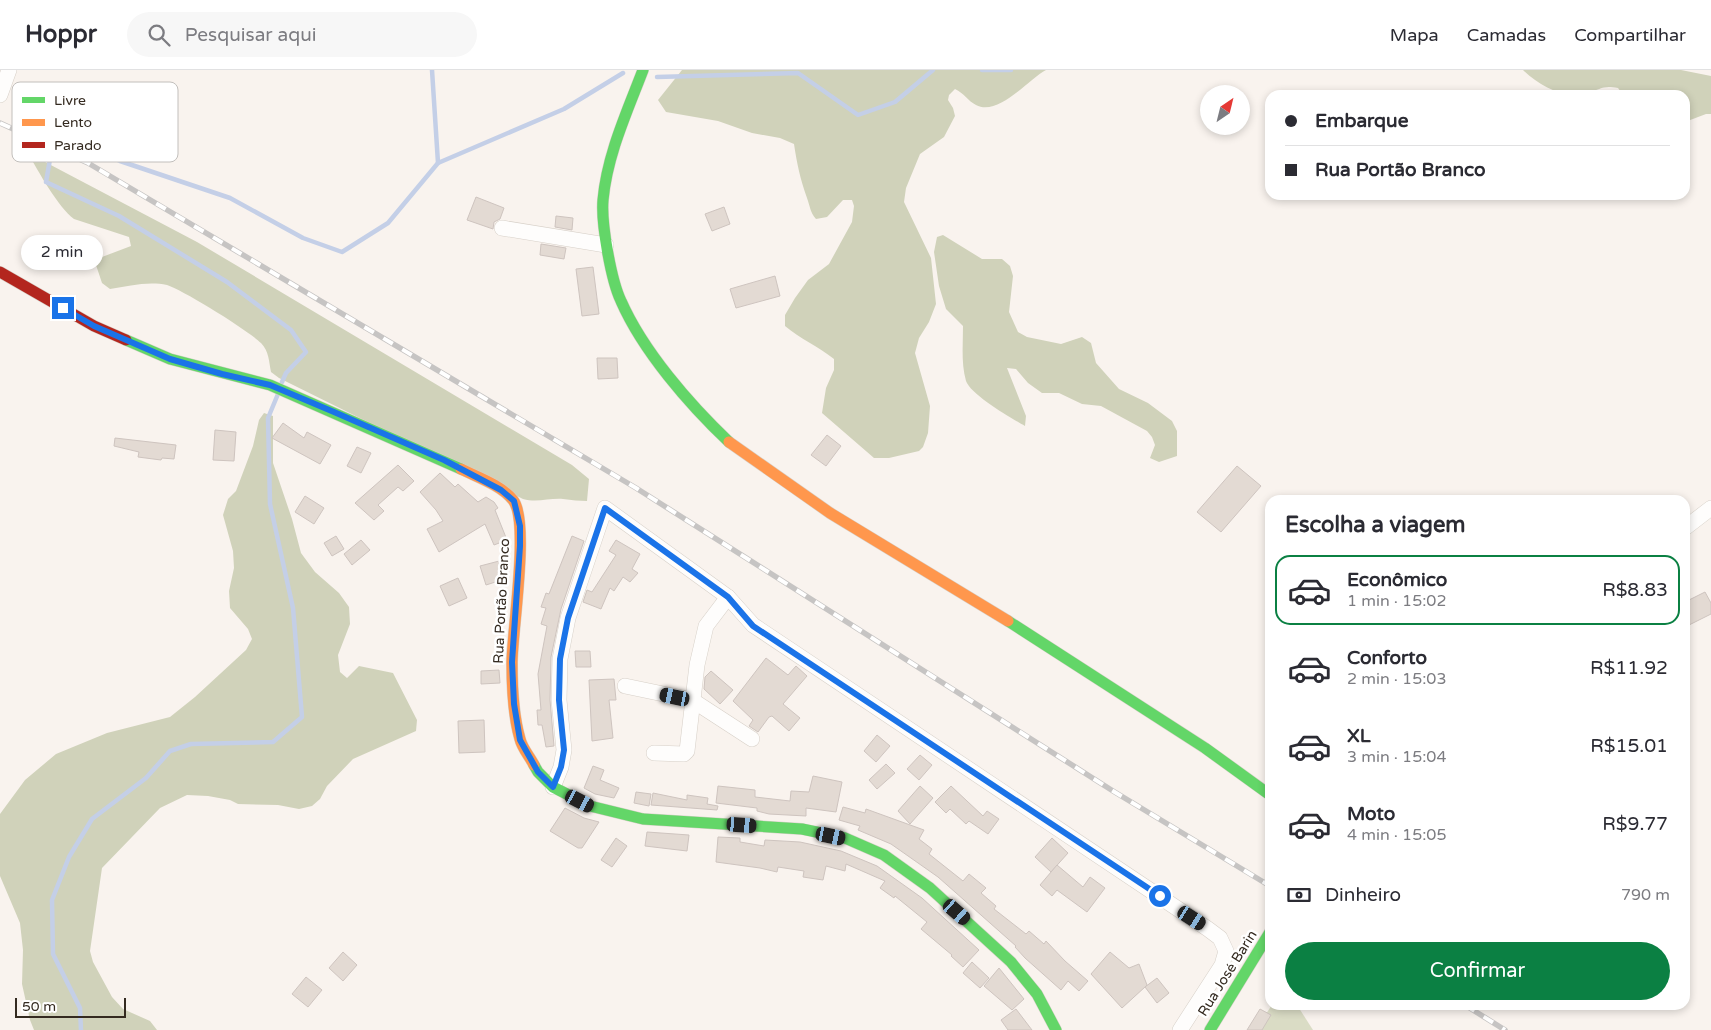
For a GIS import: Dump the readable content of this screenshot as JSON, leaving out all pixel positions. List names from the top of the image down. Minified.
{"streets":{"street":["Rua Portão Branco","Rua José Barin"]},"legend":["Livre","Lento","Parado"],"scale_bar":"50 m","north":"top right","page":{"header":"Hoppr","search":"Pesquisar aqui","nav":["Mapa","Camadas","Compartilhar"],"banner":["Embarque","Rua Portão Branco"],"bubble":"2 min","heading":"Escolha a viagem","list":[{"name":"Econômico","note":"1 min · 15:02","value":"R$8.83"},{"name":"Conforto","note":"2 min · 15:03","value":"R$11.92"},{"name":"XL","note":"3 min · 15:04","value":"R$15.01"},{"name":"Moto","note":"4 min · 15:05","value":"R$9.77"}],"pay":["Dinheiro","790 m"],"buttons":"Confirmar","scale":"50 m"}}
